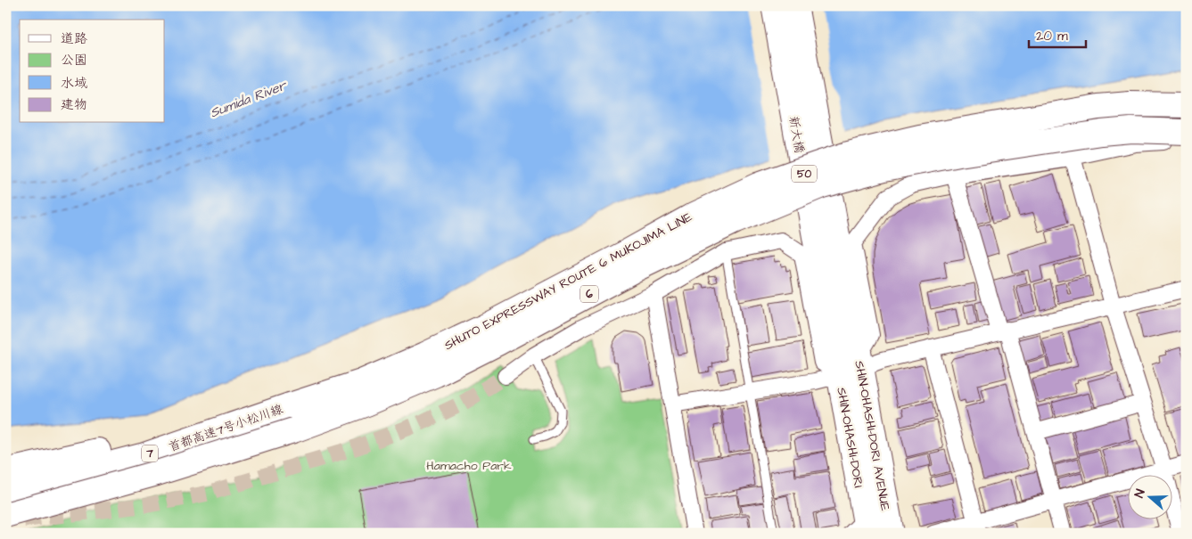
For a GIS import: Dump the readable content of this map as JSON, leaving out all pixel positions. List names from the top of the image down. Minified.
{"streets":{"main road":["新大橋","50","SHUTO EXPRESSWAY ROUTE 6 MUKOJIMA LINE","6","首都高速7号小松川線","SHIN-OHASHI-DORI AVENUE","SHIN-OHASHI-DORI","7"]},"crossings":[["新大橋","SHIN-OHASHI-DORI AVENUE"],["新大橋","SHIN-OHASHI-DORI"],["SHUTO EXPRESSWAY ROUTE 6 MUKOJIMA LINE","首都高速7号小松川線"],["SHIN-OHASHI-DORI AVENUE","SHIN-OHASHI-DORI"]],"water":["Sumida River"],"parks":["Hamacho Park"],"legend":["道路","公園","水域","建物"],"scale_bar":"20 m","north":"left"}
